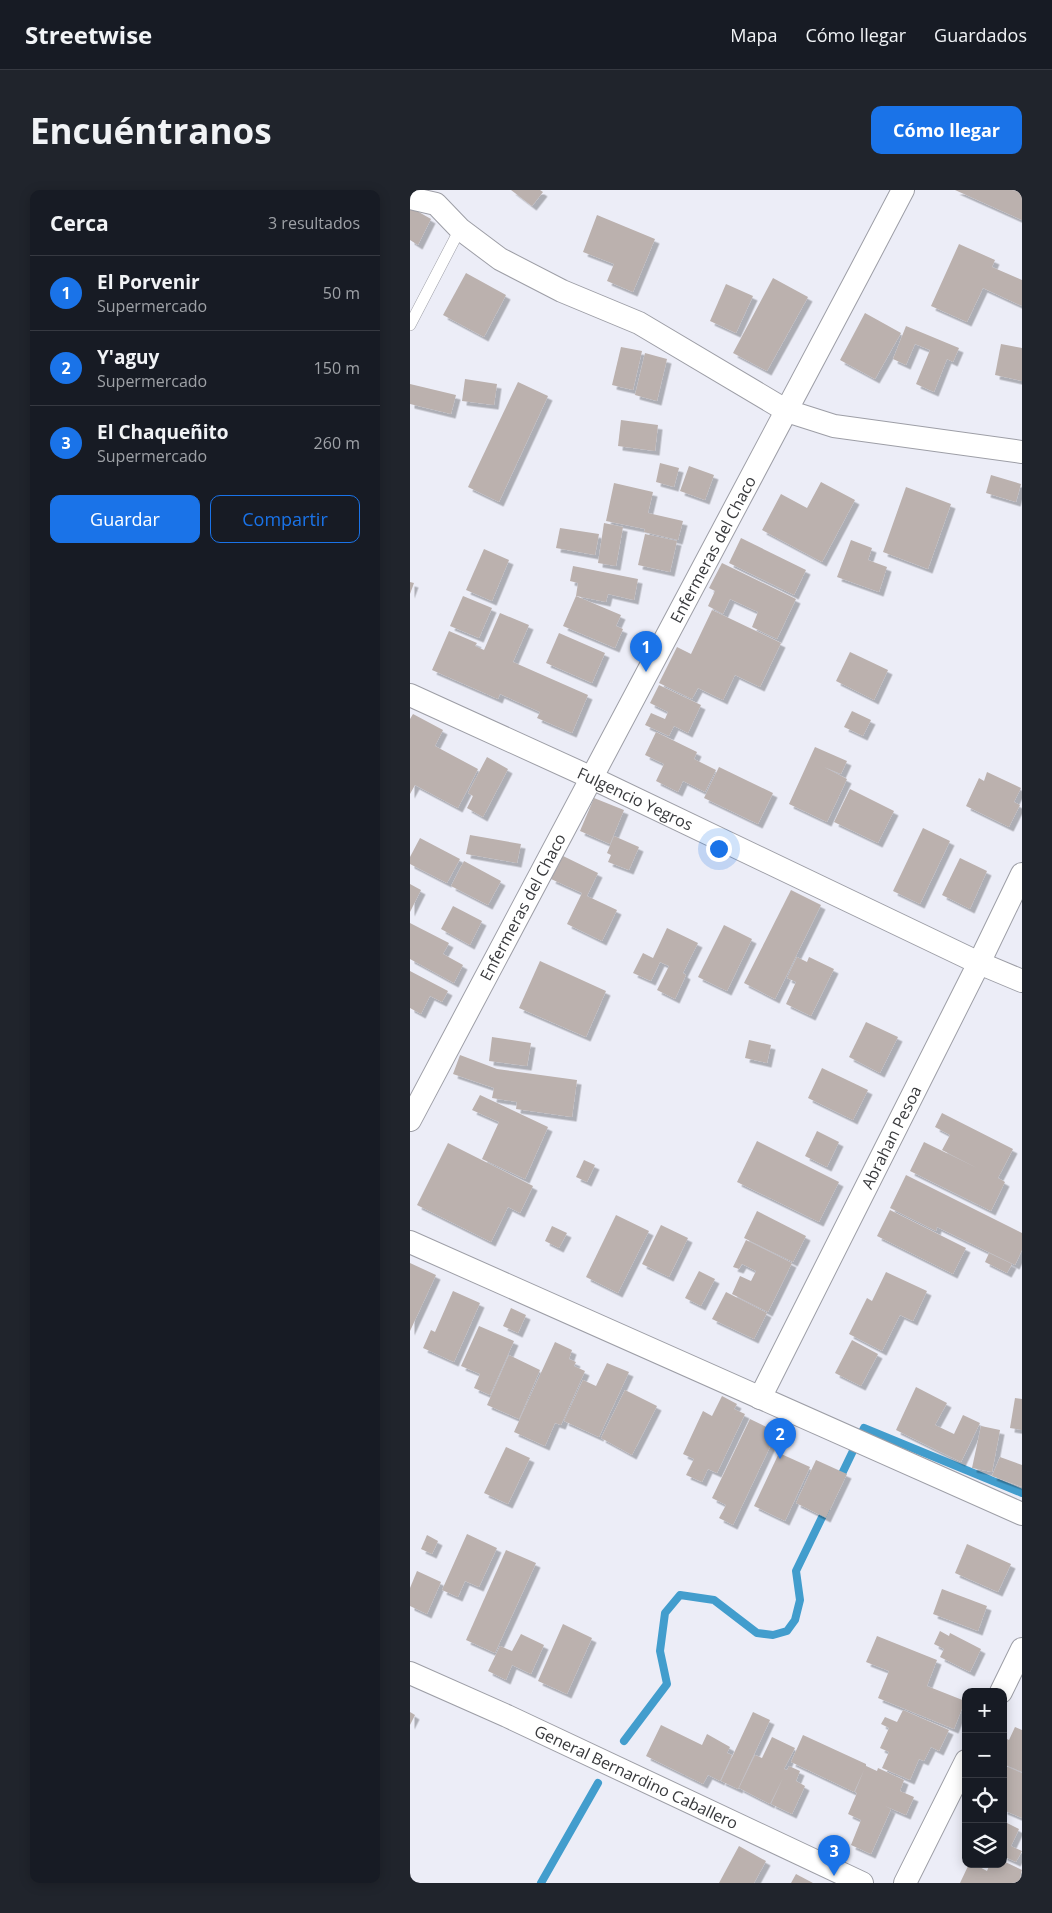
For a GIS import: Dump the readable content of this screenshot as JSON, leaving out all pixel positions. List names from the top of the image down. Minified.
{"streets":{"street":["Enfermeras del Chaco","Fulgencio Yegros","Abrahan Pesoa","General Bernardino Caballero"]},"crossings":[["Enfermeras del Chaco","Fulgencio Yegros"],["Fulgencio Yegros","Abrahan Pesoa"]],"page":{"header":"Streetwise","nav":["Mapa","Cómo llegar","Guardados"],"buttons":["Cómo llegar",["Guardar","Compartir"]],"title":"Encuéntranos","heading":["Cerca","3 resultados"],"list":[{"mark":"1","name":"El Porvenir","note":"Supermercado","value":"50 m"},{"mark":"2","name":"Y'aguy","note":"Supermercado","value":"150 m"},{"mark":"3","name":"El Chaqueñito","note":"Supermercado","value":"260 m"}],"pins":["1","2","3"],"map_buttons":["+","−"]}}
